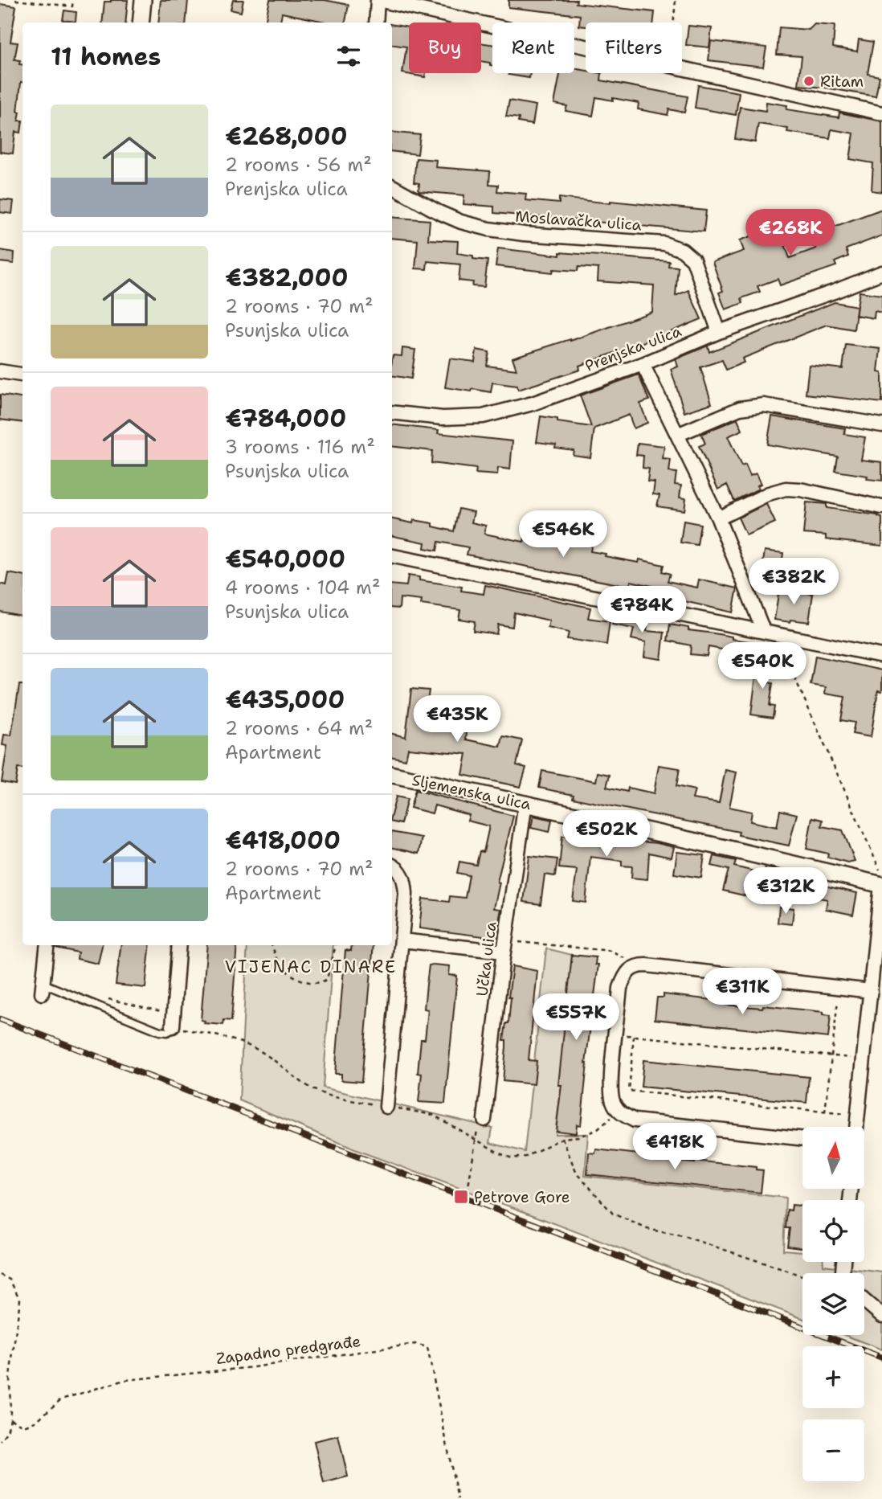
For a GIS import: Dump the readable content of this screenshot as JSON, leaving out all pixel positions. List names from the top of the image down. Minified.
{"streets":{"street":["Moslavačka ulica","Prenjska ulica","Sljemenska ulica","Učka ulica"],"path":["Zapadno predgrađe"]},"crossings":[["Moslavačka ulica","Prenjska ulica"],["Sljemenska ulica","Učka ulica"]],"districts":["VIJENAC DINARE"],"places":{"other":["Ritam"],"transit":["Petrove Gore"]},"north":"top","page":{"chip":["Buy","Rent","Filters"],"heading":"11 homes","list":[{"name":"€268,000","note":"2 rooms · 56 m² · Prenjska ulica"},{"name":"€382,000","note":"2 rooms · 70 m² · Psunjska ulica"},{"name":"€784,000","note":"3 rooms · 116 m² · Psunjska ulica"},{"name":"€540,000","note":"4 rooms · 104 m² · Psunjska ulica"},{"name":"€435,000","note":"2 rooms · 64 m² · Apartment"},{"name":"€418,000","note":"2 rooms · 70 m² · Apartment"}],"price":["€268K","€546K","€382K","€784K","€540K","€435K","€502K","€312K","€311K","€557K","€418K"],"map_buttons":["+","−"]}}
